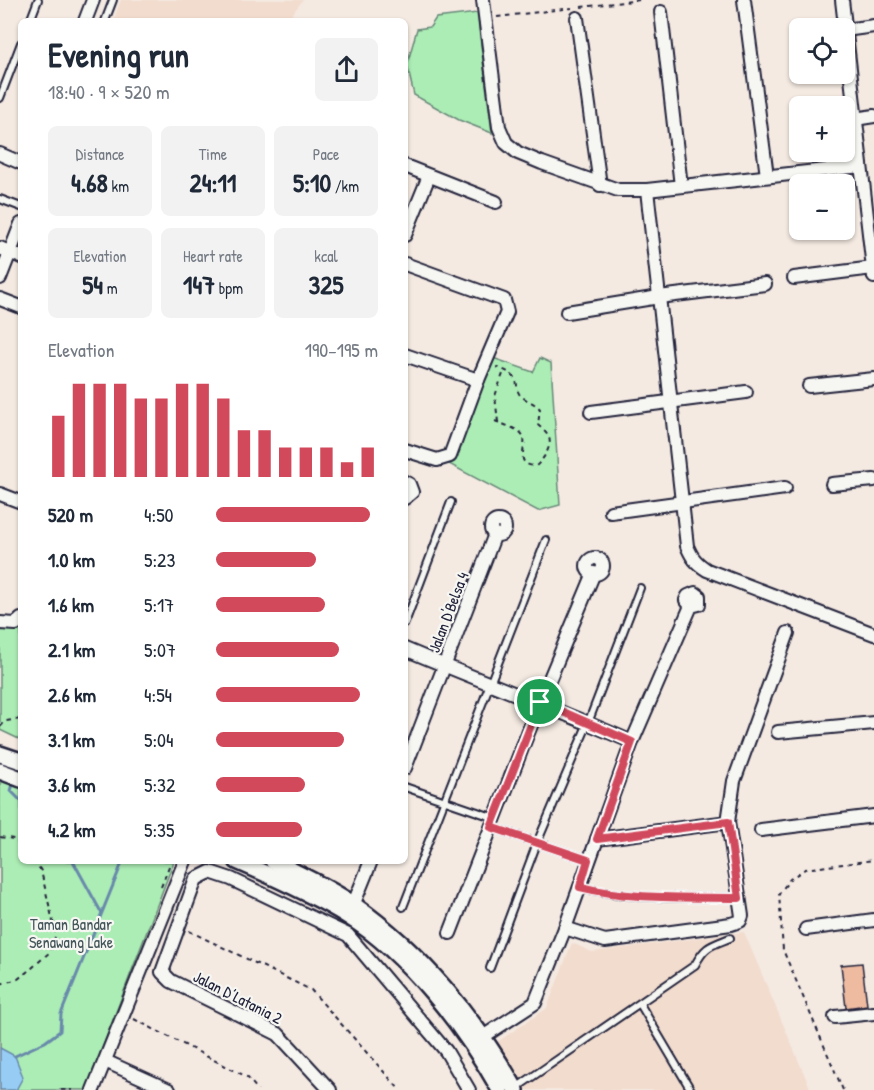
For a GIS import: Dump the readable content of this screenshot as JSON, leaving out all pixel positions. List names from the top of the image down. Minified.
{"streets":{"street":["Jalan D'Belsa 4","Jalan D’Latania 2"]},"parks":["Taman Bandar Senawang Lake"],"page":{"map_buttons":["+","−"],"heading":["Evening run","18:40 · 9 × 520 m"],"stats":[["Distance","4.68 km"],["Time","24:11"],["Pace","5:10 /km"],["Elevation","54 m"],["Heart rate","147 bpm"],["kcal","325"]],"chart":["Elevation","190–195 m"],"list":[{"name":"520 m","note":"4:50"},{"name":"1.0 km","note":"5:23"},{"name":"1.6 km","note":"5:17"},{"name":"2.1 km","note":"5:07"},{"name":"2.6 km","note":"4:54"},{"name":"3.1 km","note":"5:04"},{"name":"3.6 km","note":"5:32"},{"name":"4.2 km","note":"5:35"}]}}
